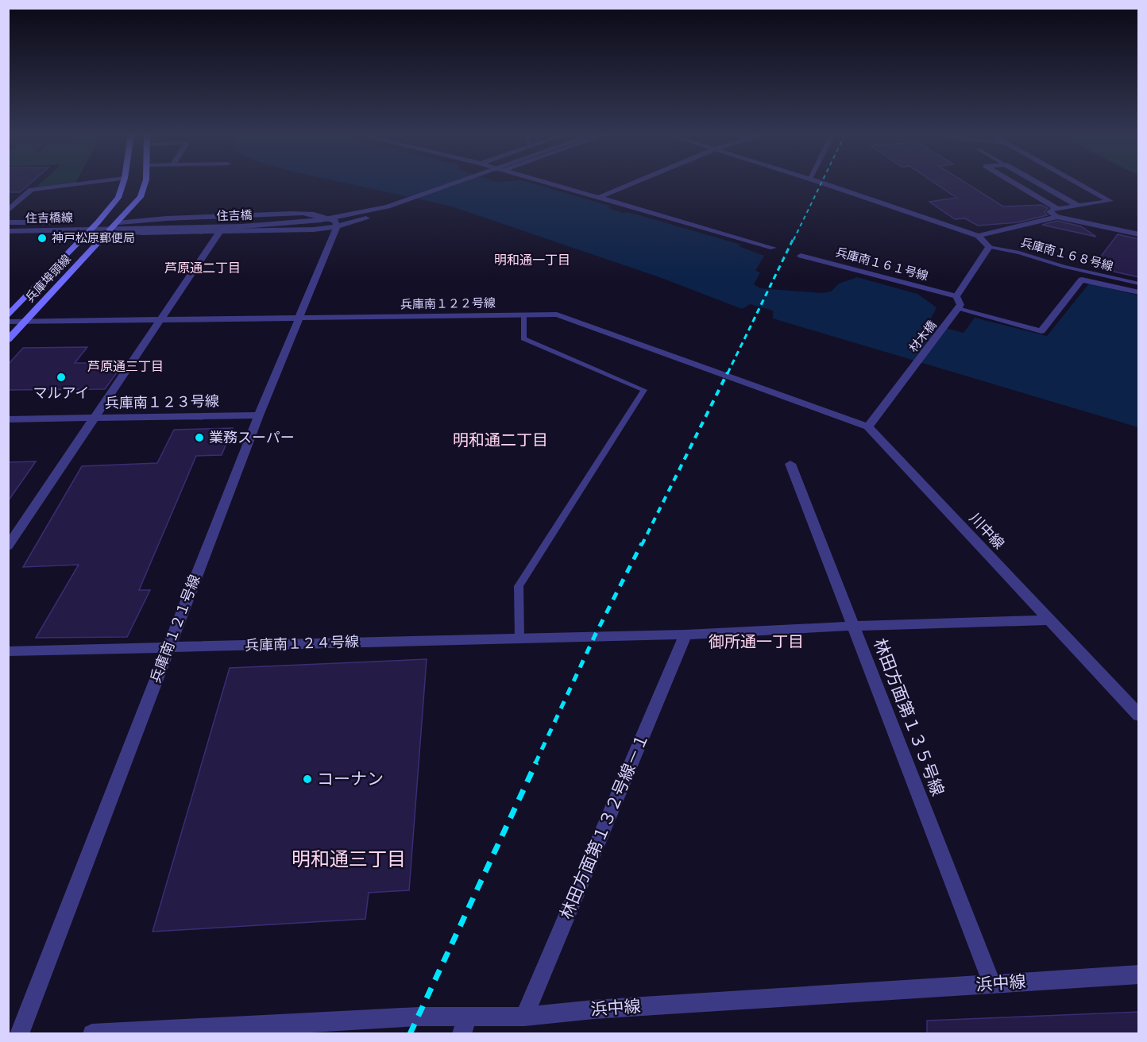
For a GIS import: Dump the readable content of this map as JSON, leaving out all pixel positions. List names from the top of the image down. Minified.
{"streets":{"main road":["兵庫埠頭線"],"street":["住吉橋","住吉橋線","兵庫南１６１号線","兵庫南１２２号線","材木橋","兵庫南１２３号線","川中線","兵庫南１２１号線","兵庫南１２４号線","林田方面第１３５号線","林田方面第１３２号線－１","浜中線"],"lane":["兵庫南１６８号線"]},"crossings":[["住吉橋線","兵庫埠頭線"],["兵庫南１６８号線","材木橋"],["兵庫南１６１号線","材木橋"],["兵庫埠頭線","兵庫南１２２号線"],["兵庫南１２２号線","材木橋"],["兵庫南１２２号線","川中線"],["兵庫南１２２号線","兵庫南１２１号線"],["材木橋","川中線"],["兵庫南１２３号線","兵庫南１２１号線"],["川中線","兵庫南１２４号線"],["兵庫南１２１号線","兵庫南１２４号線"],["兵庫南１２４号線","林田方面第１３５号線"],["兵庫南１２４号線","林田方面第１３２号線－１"],["林田方面第１３５号線","浜中線"],["林田方面第１３２号線－１","浜中線"]],"districts":["明和通一丁目","芦原通二丁目","芦原通三丁目","明和通二丁目","御所通一丁目","明和通三丁目"],"places":["神戸松原郵便局","マルアイ","業務スーパー","コーナン"]}
